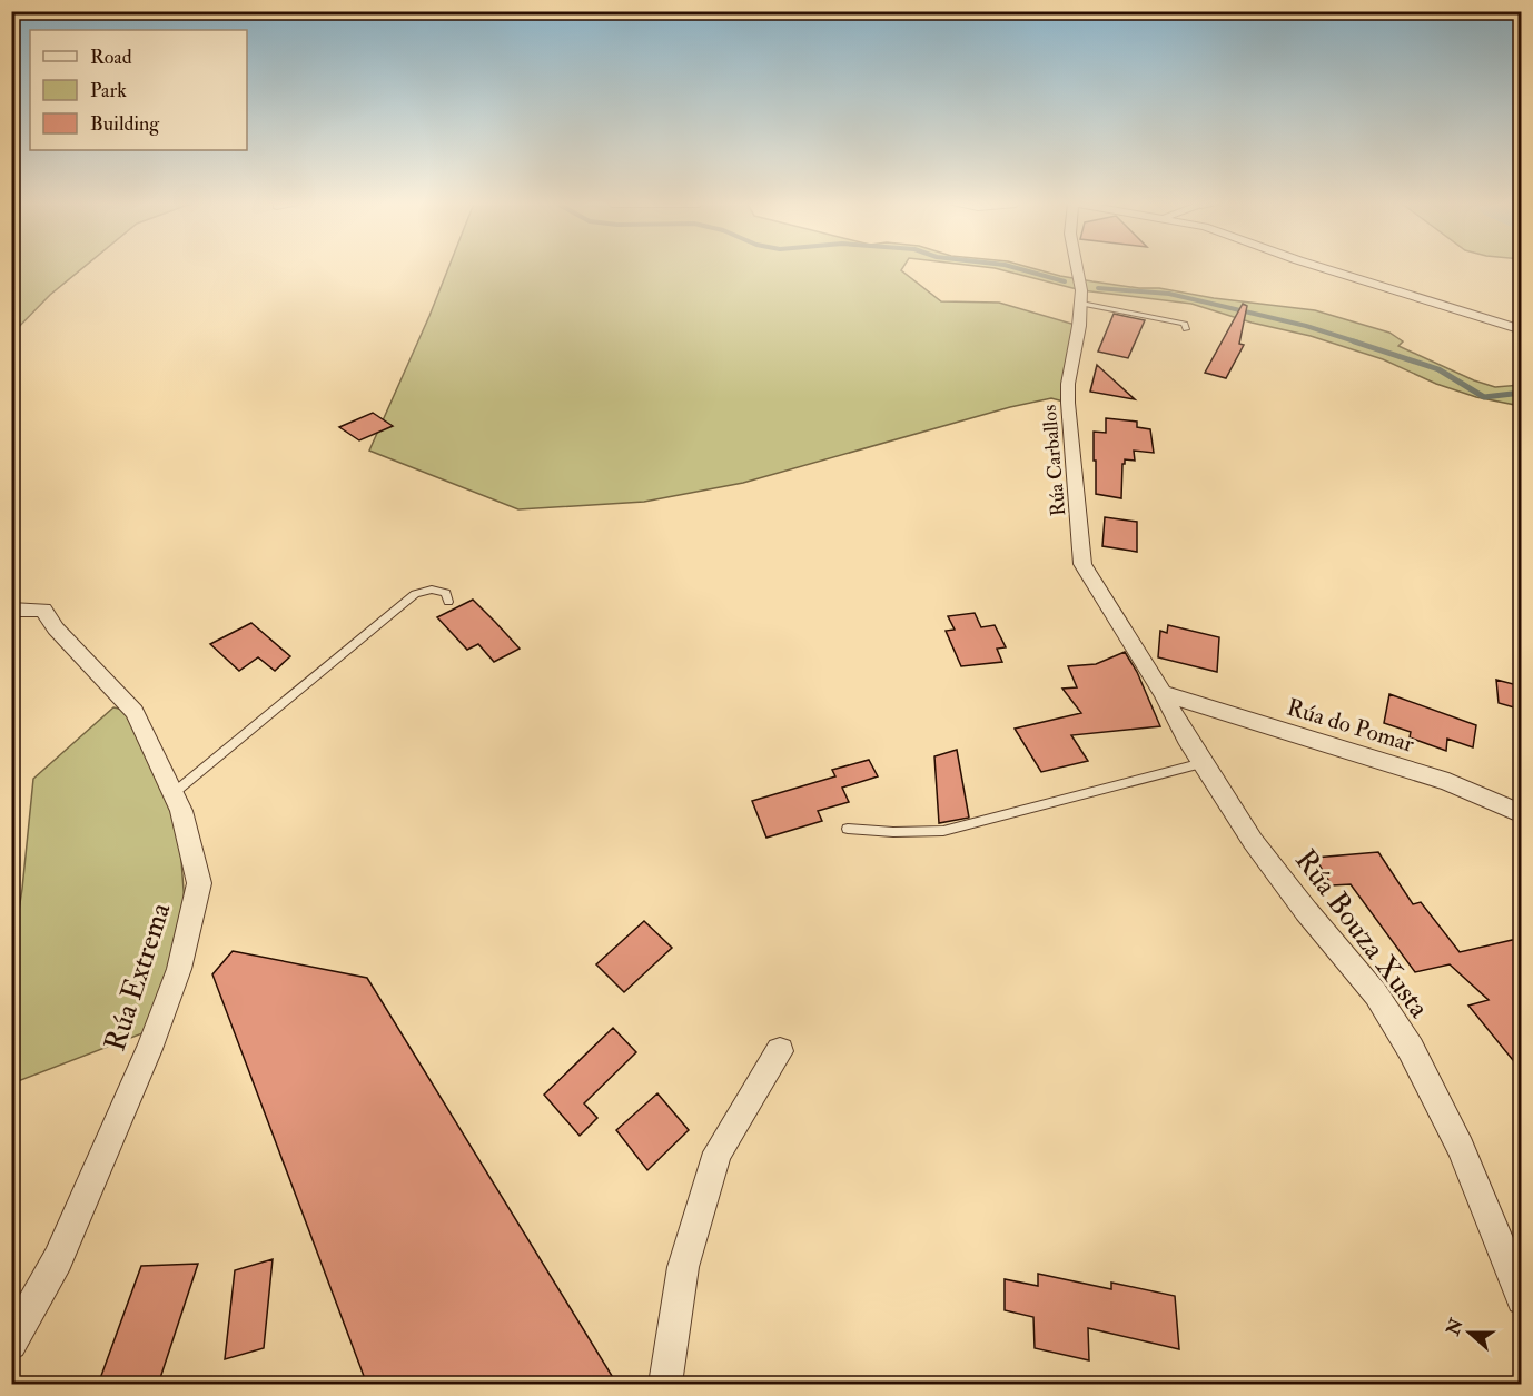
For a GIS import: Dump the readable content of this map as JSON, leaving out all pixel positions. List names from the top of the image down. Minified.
{"streets":{"street":["Rúa Carballos","Rúa do Pomar","Rúa Bouza Xusta","Rúa Extrema"]},"crossings":[["Rúa Carballos","Rúa do Pomar"],["Rúa Carballos","Rúa Bouza Xusta"],["Rúa do Pomar","Rúa Bouza Xusta"]],"legend":["Road","Park","Building"],"north":"left"}
